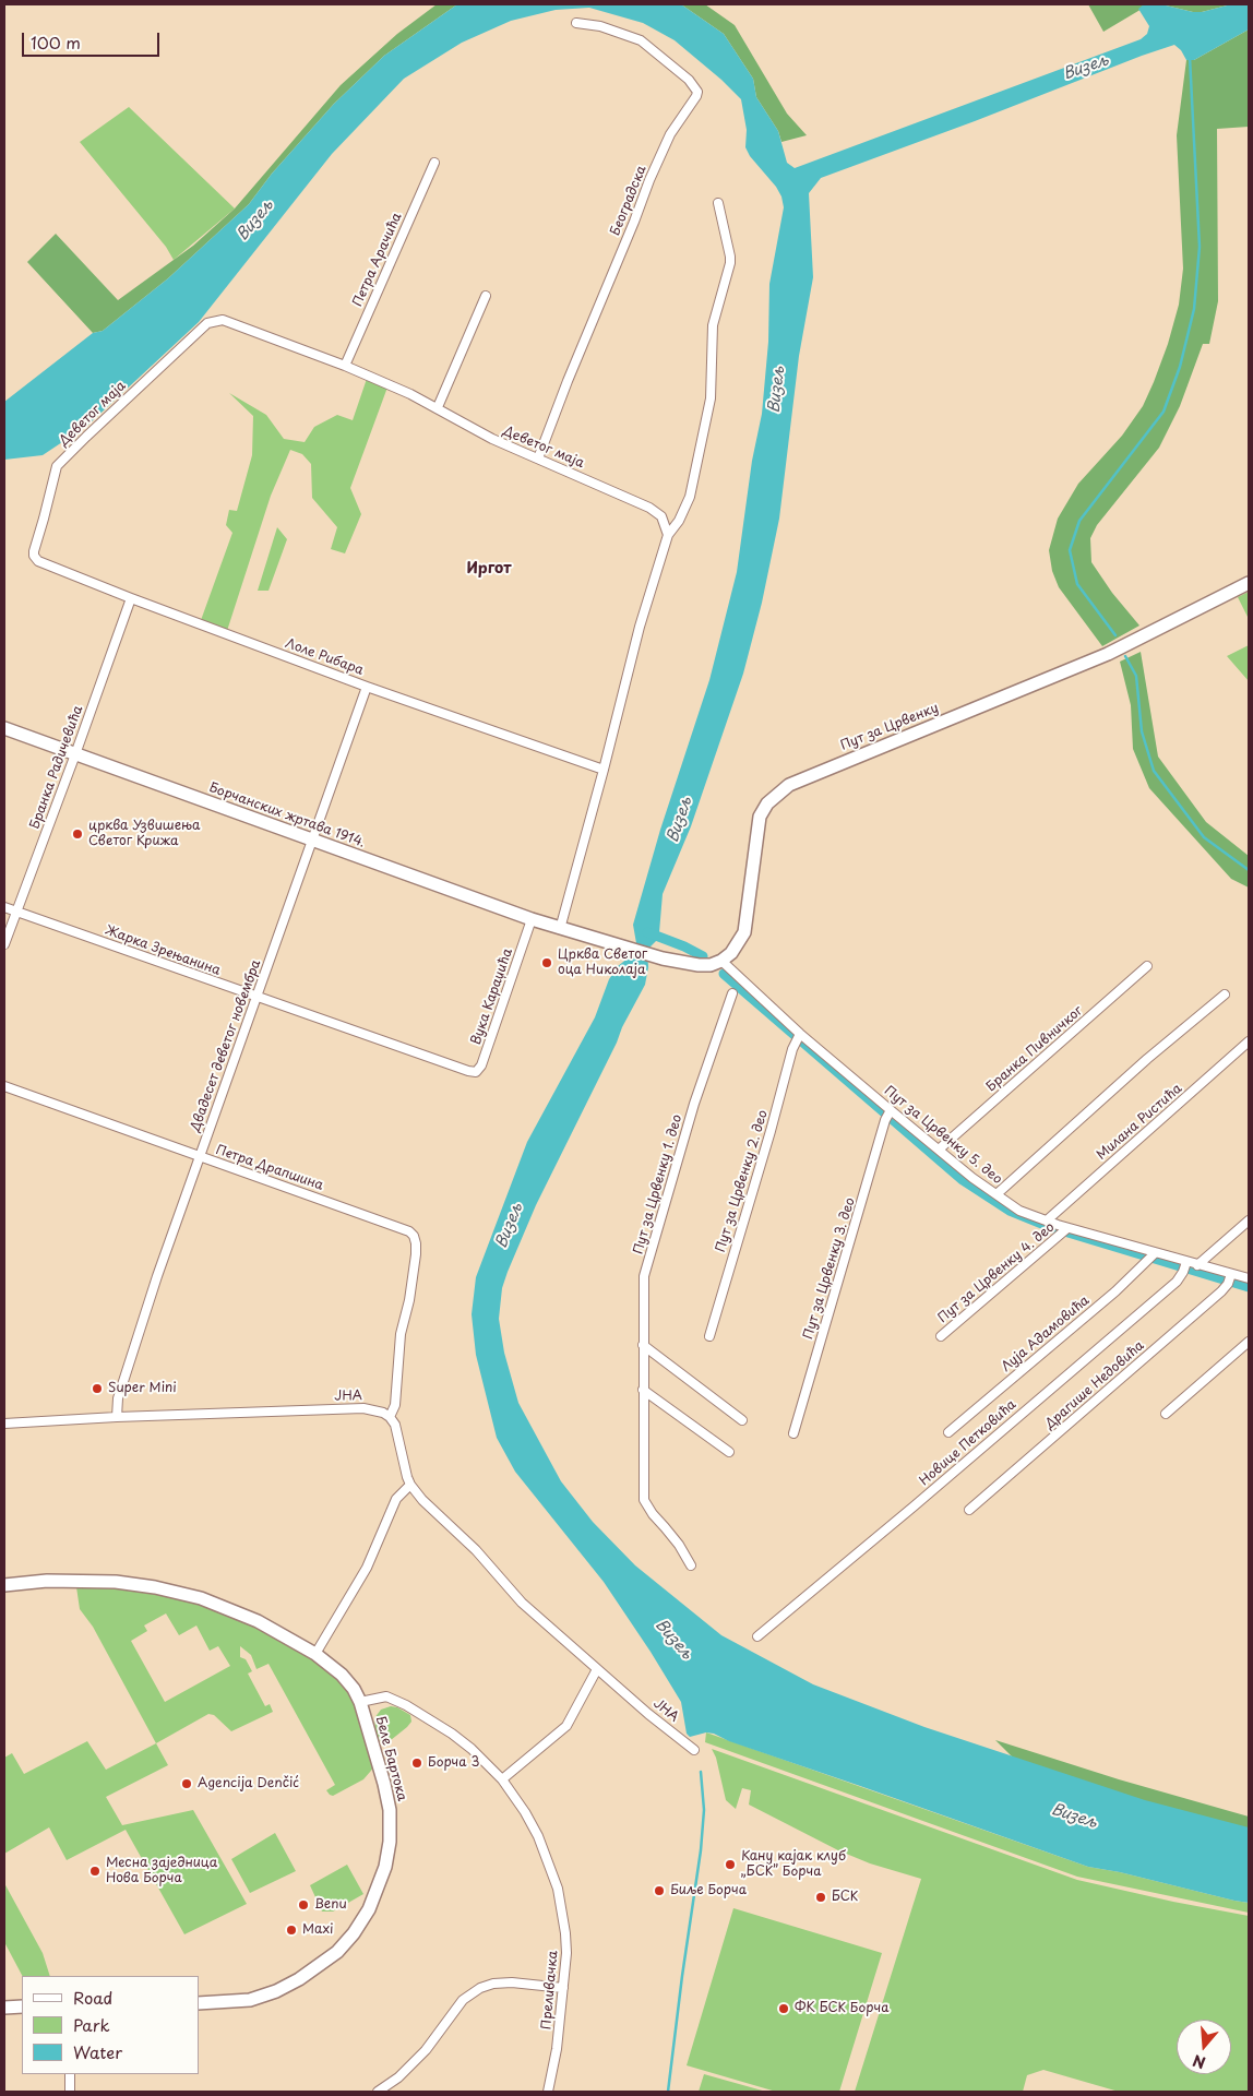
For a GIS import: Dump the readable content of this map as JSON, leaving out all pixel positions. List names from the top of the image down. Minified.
{"streets":{"street":["Београдска","Петра Арачића","Деветог маја","Лоле Рибара","Пут за Црвенку","Бранка Радичевића","Борчанских жртава 1914.","Жарка Зрењанина","Вука Караџића","Двадесет деветог новембра","Бранка Пивничког","Милана Ристића","Пут за Црвенку 5. део","Петра Драпшина","Пут за Црвенку 2. део","Пут за Црвенку 1. део","Пут за Црвенку 3. део","Пут за Црвенку 4. део","Луја Адамовића","Драгише Недовића","ЈНА","Новице Петковића","Беле Бартока","Преливачка"]},"crossings":[["Београдска","Деветог маја"],["Петра Арачића","Деветог маја"],["Деветог маја","Лоле Рибара"],["Лоле Рибара","Бранка Радичевића"],["Лоле Рибара","Двадесет деветог новембра"],["Пут за Црвенку","Борчанских жртава 1914."],["Пут за Црвенку","Пут за Црвенку 5. део"],["Бранка Радичевића","Борчанских жртава 1914."],["Бранка Радичевића","Жарка Зрењанина"],["Борчанских жртава 1914.","Вука Караџића"],["Борчанских жртава 1914.","Двадесет деветог новембра"],["Борчанских жртава 1914.","Пут за Црвенку 5. део"],["Жарка Зрењанина","Вука Караџића"],["Жарка Зрењанина","Двадесет деветог новембра"],["Двадесет деветог новембра","Петра Драпшина"],["Двадесет деветог новембра","ЈНА"],["Бранка Пивничког","Пут за Црвенку 5. део"],["Милана Ристића","Пут за Црвенку 5. део"],["Пут за Црвенку 5. део","Пут за Црвенку 2. део"],["Пут за Црвенку 5. део","Пут за Црвенку 3. део"],["Пут за Црвенку 5. део","Пут за Црвенку 4. део"],["Пут за Црвенку 5. део","Луја Адамовића"],["Пут за Црвенку 5. део","Драгише Недовића"],["Пут за Црвенку 5. део","Новице Петковића"],["Петра Драпшина","ЈНА"],["Беле Бартока","Преливачка"]],"districts":["Иргот"],"water":["Визељ"],"places":["црква Узвишења Светог Крижа","Црква Светог оца Николаја","Super Mini","Борча 3","Agencija Denčić","Кану кајак клуб „БСК” Борча","Месна заједница Нова Борча","Биље Борча","БСК","Benu","Maxi","ФК БСК Борча"],"legend":["Road","Park","Water"],"scale_bar":"100 m","north":"bottom"}
